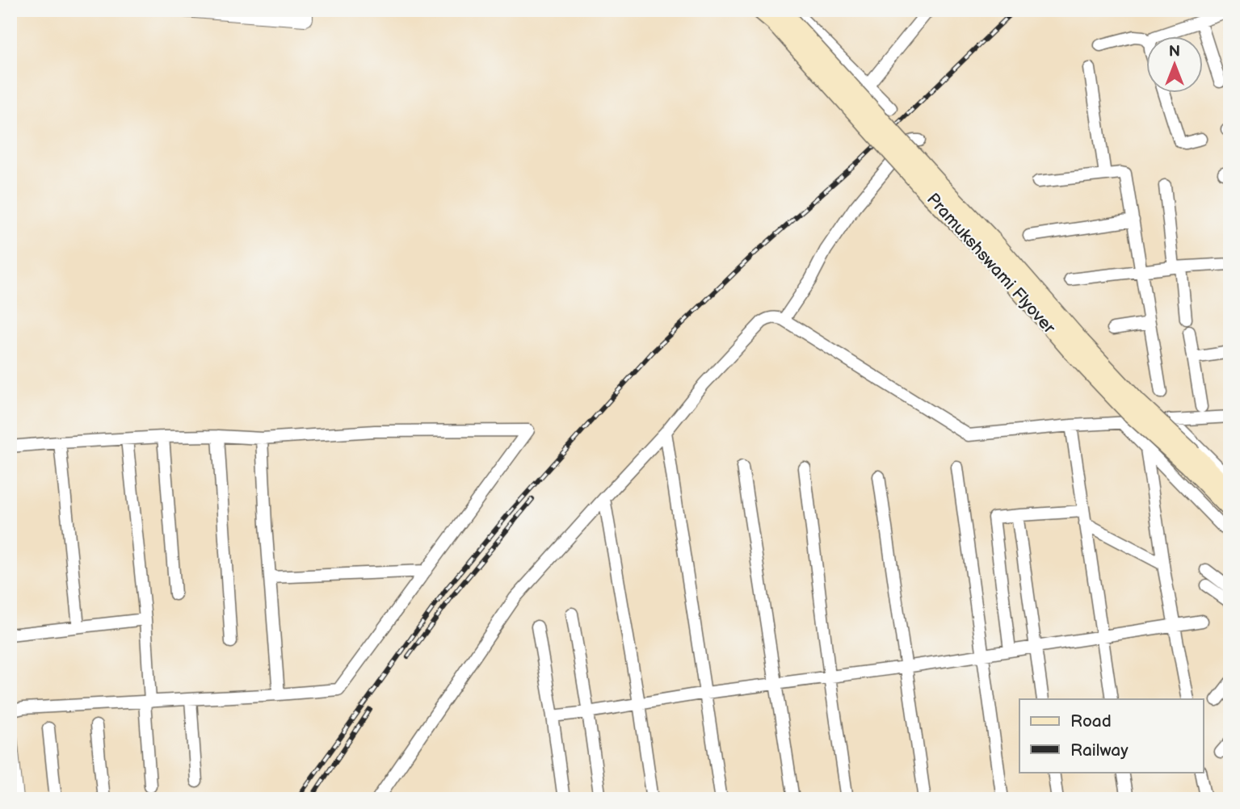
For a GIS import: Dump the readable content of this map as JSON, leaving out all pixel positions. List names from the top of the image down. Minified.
{"streets":{"main road":["Pramukshswami Flyover"]},"legend":["Road","Railway"],"north":"top"}
